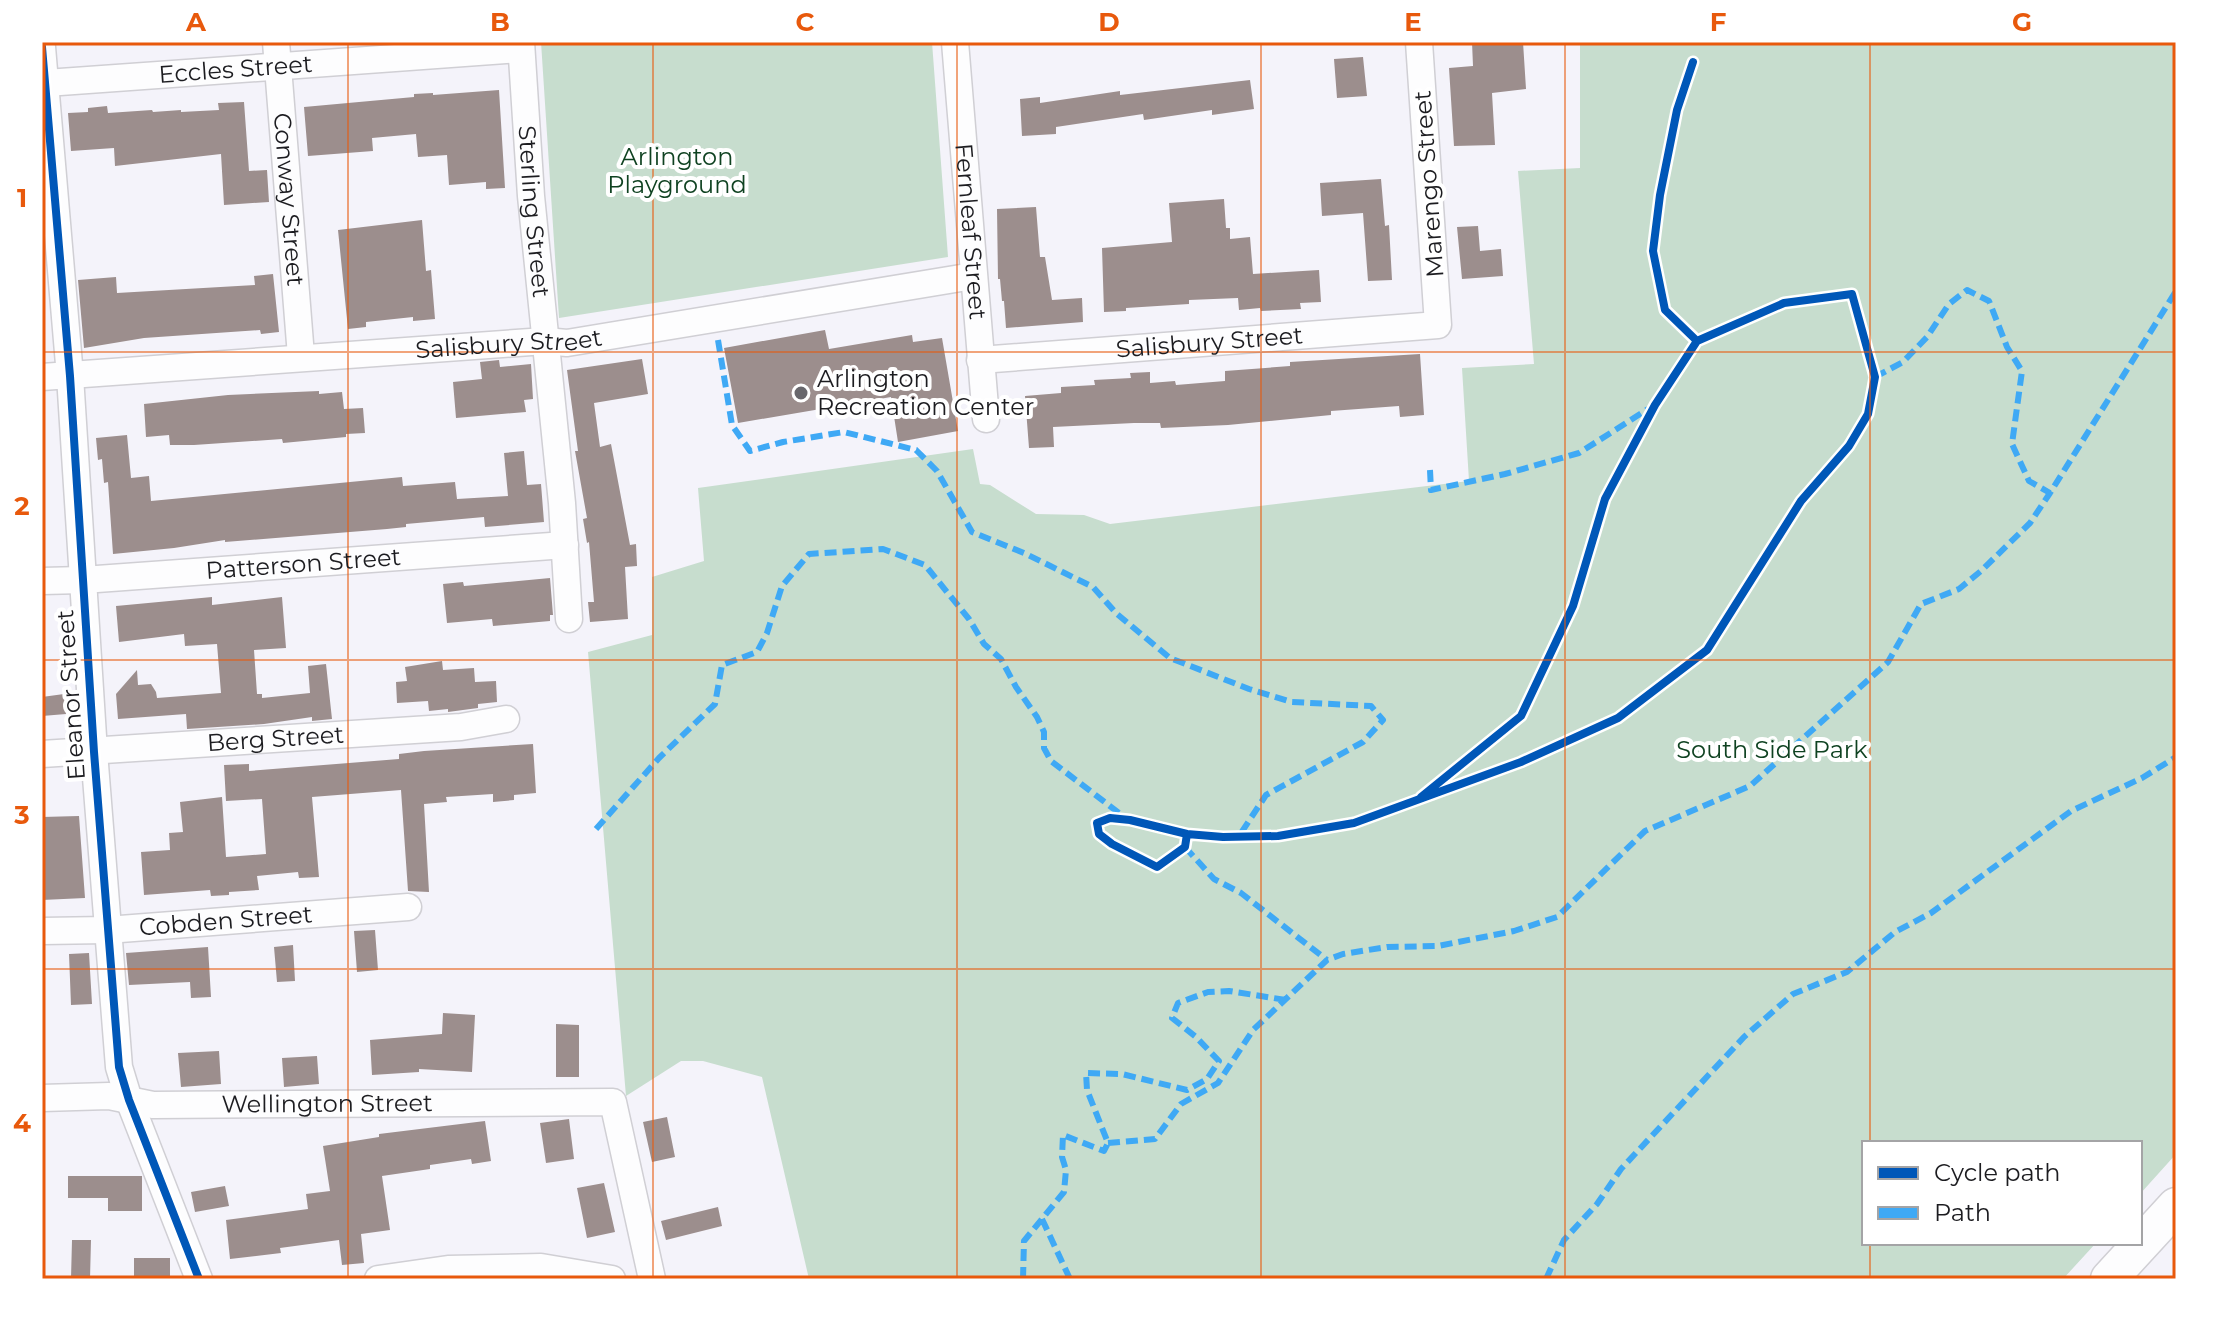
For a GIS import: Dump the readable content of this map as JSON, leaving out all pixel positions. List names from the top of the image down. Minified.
{"streets":{"street":["Eccles Street","Marengo Street","Conway Street","Sterling Street","Fernleaf Street","Salisbury Street","Patterson Street","Eleanor Street","Berg Street","Cobden Street","Wellington Street"]},"crossings":[["Eccles Street","Conway Street"],["Eccles Street","Sterling Street"],["Eccles Street","Eleanor Street"],["Marengo Street","Salisbury Street"],["Conway Street","Salisbury Street"],["Sterling Street","Salisbury Street"],["Sterling Street","Patterson Street"],["Fernleaf Street","Salisbury Street"],["Salisbury Street","Eleanor Street"],["Patterson Street","Eleanor Street"],["Eleanor Street","Berg Street"],["Eleanor Street","Cobden Street"],["Eleanor Street","Wellington Street"]],"parks":["Arlington Playground","South Side Park"],"places":["Arlington Recreation Center"],"legend":["Cycle path","Path"],"grid":{"columns":["A","B","C","D","E","F","G"],"rows":["1","2","3","4"]}}
